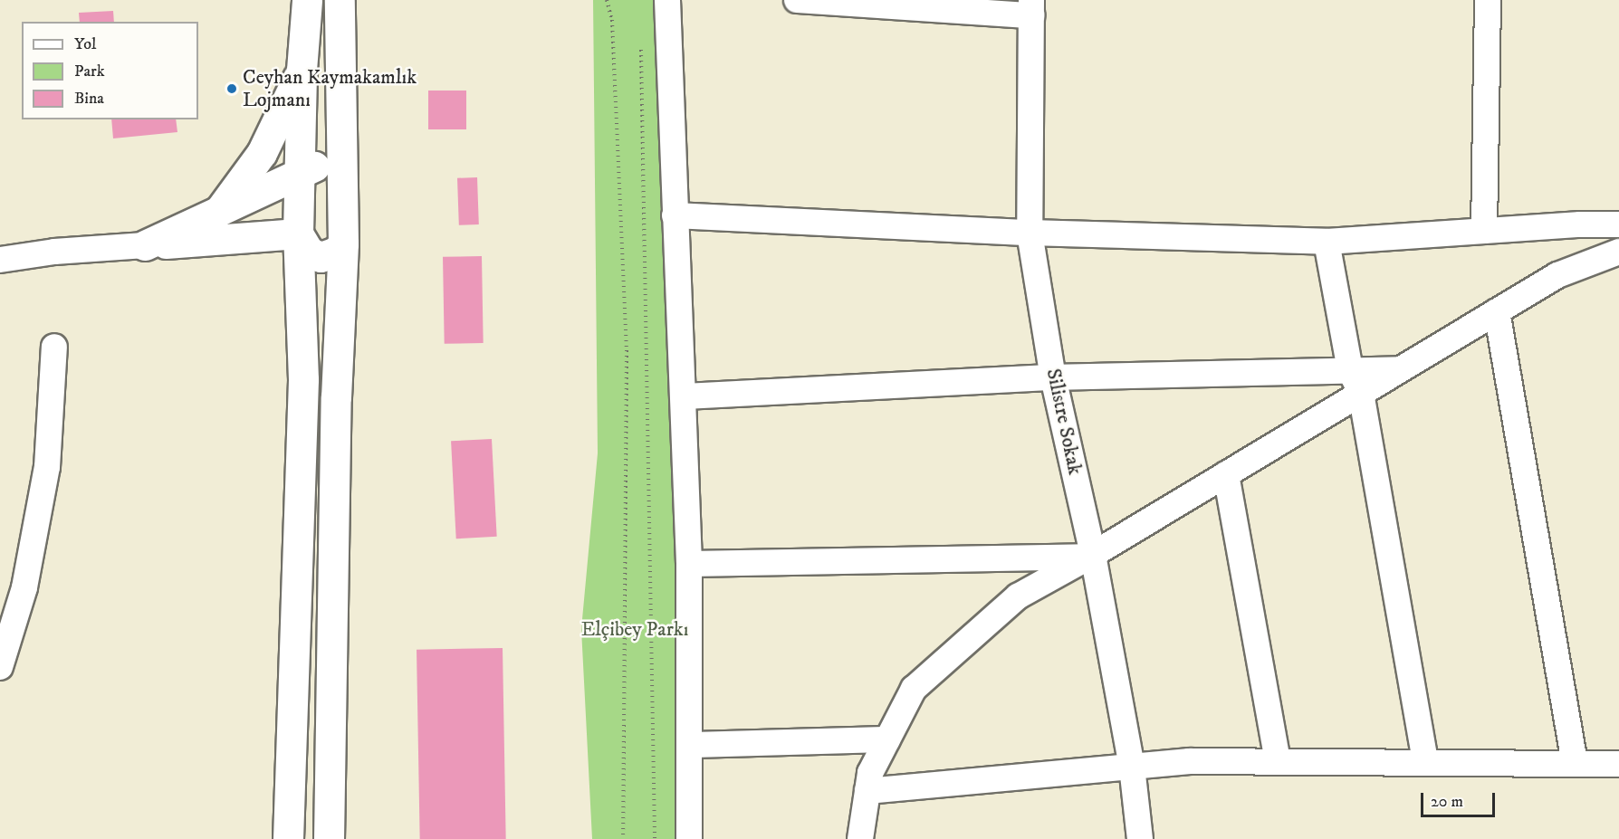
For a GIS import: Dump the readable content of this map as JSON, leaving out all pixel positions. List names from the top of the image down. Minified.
{"streets":{"street":["Silistre Sokak"]},"parks":["Elçibey Parkı"],"places":["Ceyhan Kaymakamlık Lojmanı"],"legend":["Yol","Park","Bina"],"scale_bar":"20 m"}
